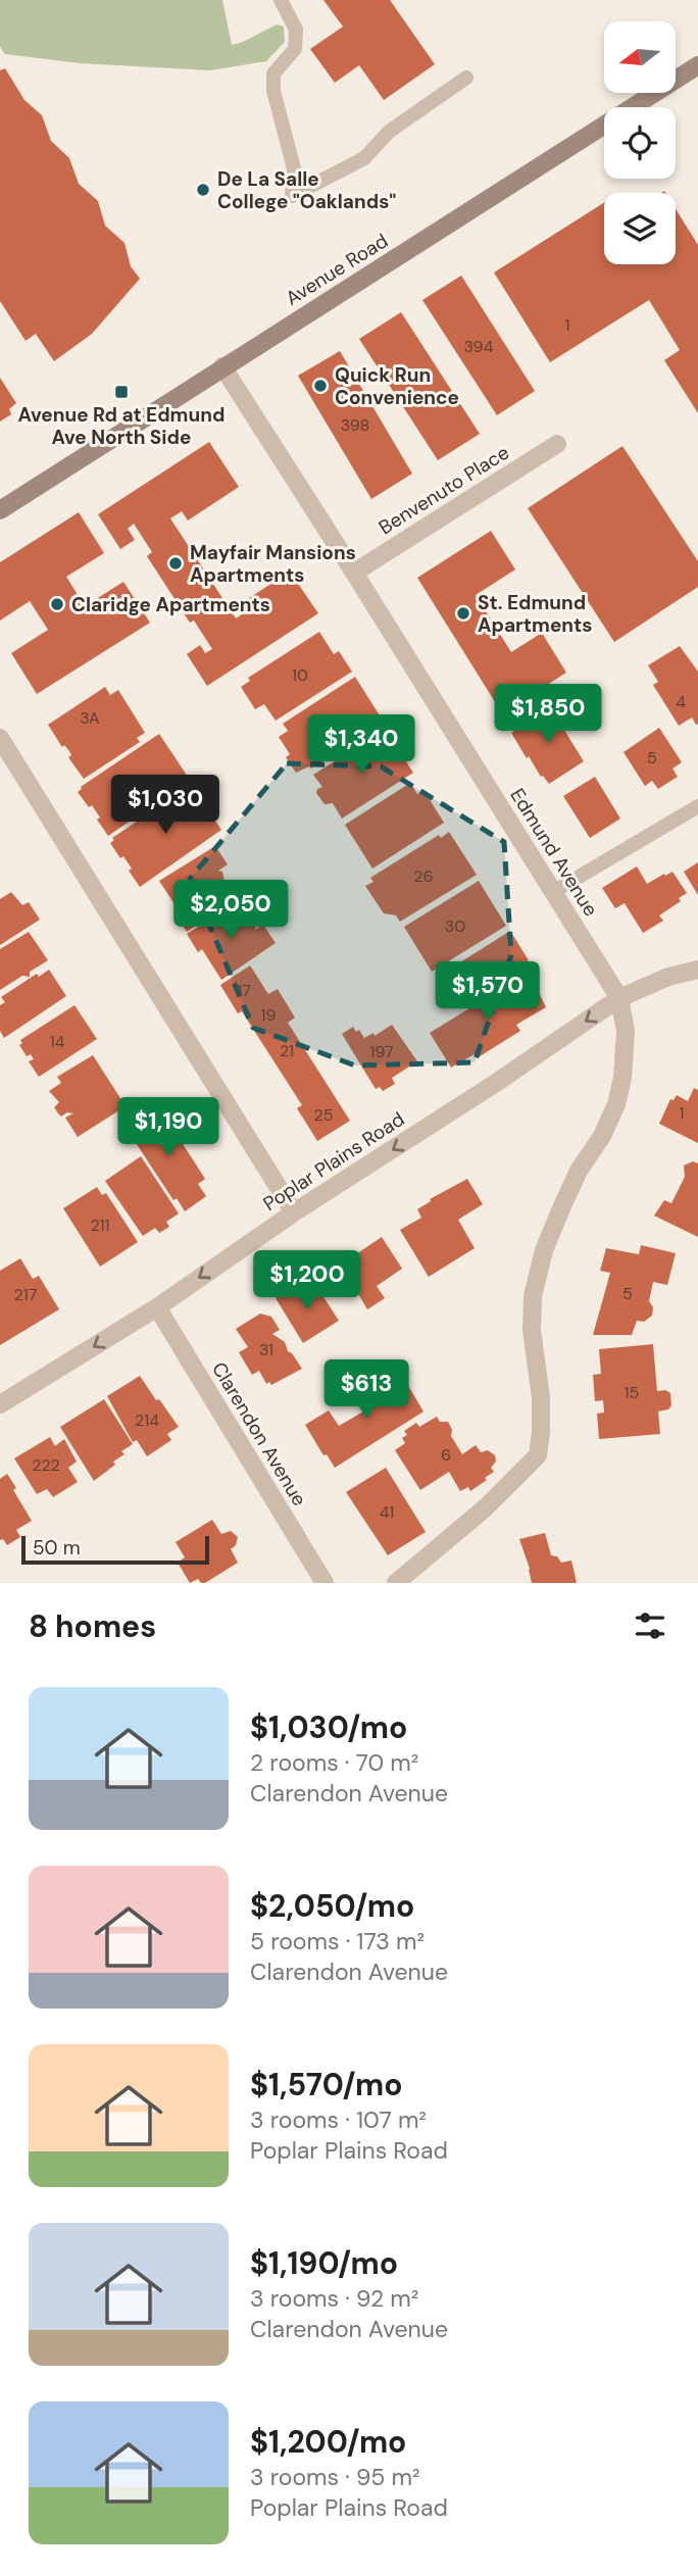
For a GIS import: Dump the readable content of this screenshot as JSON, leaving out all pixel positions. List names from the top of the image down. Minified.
{"streets":{"main road":["Avenue Road"],"street":["Benvenuto Place","Edmund Avenue","Poplar Plains Road","Clarendon Avenue"]},"crossings":[["Avenue Road","Edmund Avenue"],["Benvenuto Place","Edmund Avenue"],["Edmund Avenue","Poplar Plains Road"],["Poplar Plains Road","Clarendon Avenue"]],"one_way":["Poplar Plains Road"],"places":{"other":["De La Salle College \"Oaklands\"","Quick Run Convenience","Mayfair Mansions Apartments","Claridge Apartments","St. Edmund Apartments"],"transit":["Avenue Rd at Edmund Ave North Side"]},"house_numbers":["1","394","398","10","4","3A","5","26","30","17","19","14","21","197","1","25","211","5","217","31","15","214","6","222","41"],"scale_bar":"50 m","north":"left","page":{"price":["$1,850","$1,340","$1,030","$2,050","$1,570","$1,190","$1,200","$613"],"scale":"50 m","heading":"8 homes","list":[{"name":"$1,030/mo","note":"2 rooms · 70 m² · Clarendon Avenue"},{"name":"$2,050/mo","note":"5 rooms · 173 m² · Clarendon Avenue"},{"name":"$1,570/mo","note":"3 rooms · 107 m² · Poplar Plains Road"},{"name":"$1,190/mo","note":"3 rooms · 92 m² · Clarendon Avenue"},{"name":"$1,200/mo","note":"3 rooms · 95 m² · Poplar Plains Road"}]}}
